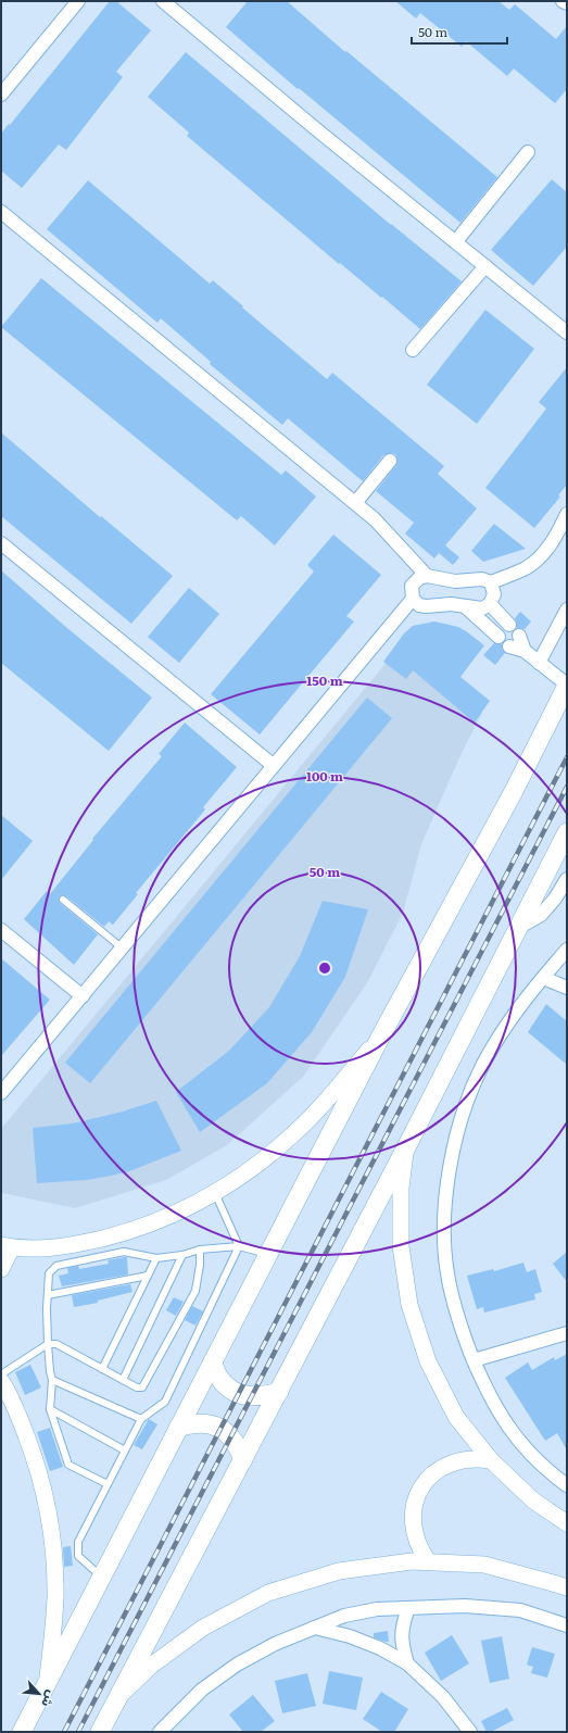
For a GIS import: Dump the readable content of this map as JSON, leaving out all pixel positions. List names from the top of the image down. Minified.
{"scale_bar":"50 m","north":"bottom right","rings":["150 m","100 m","50 m"]}
